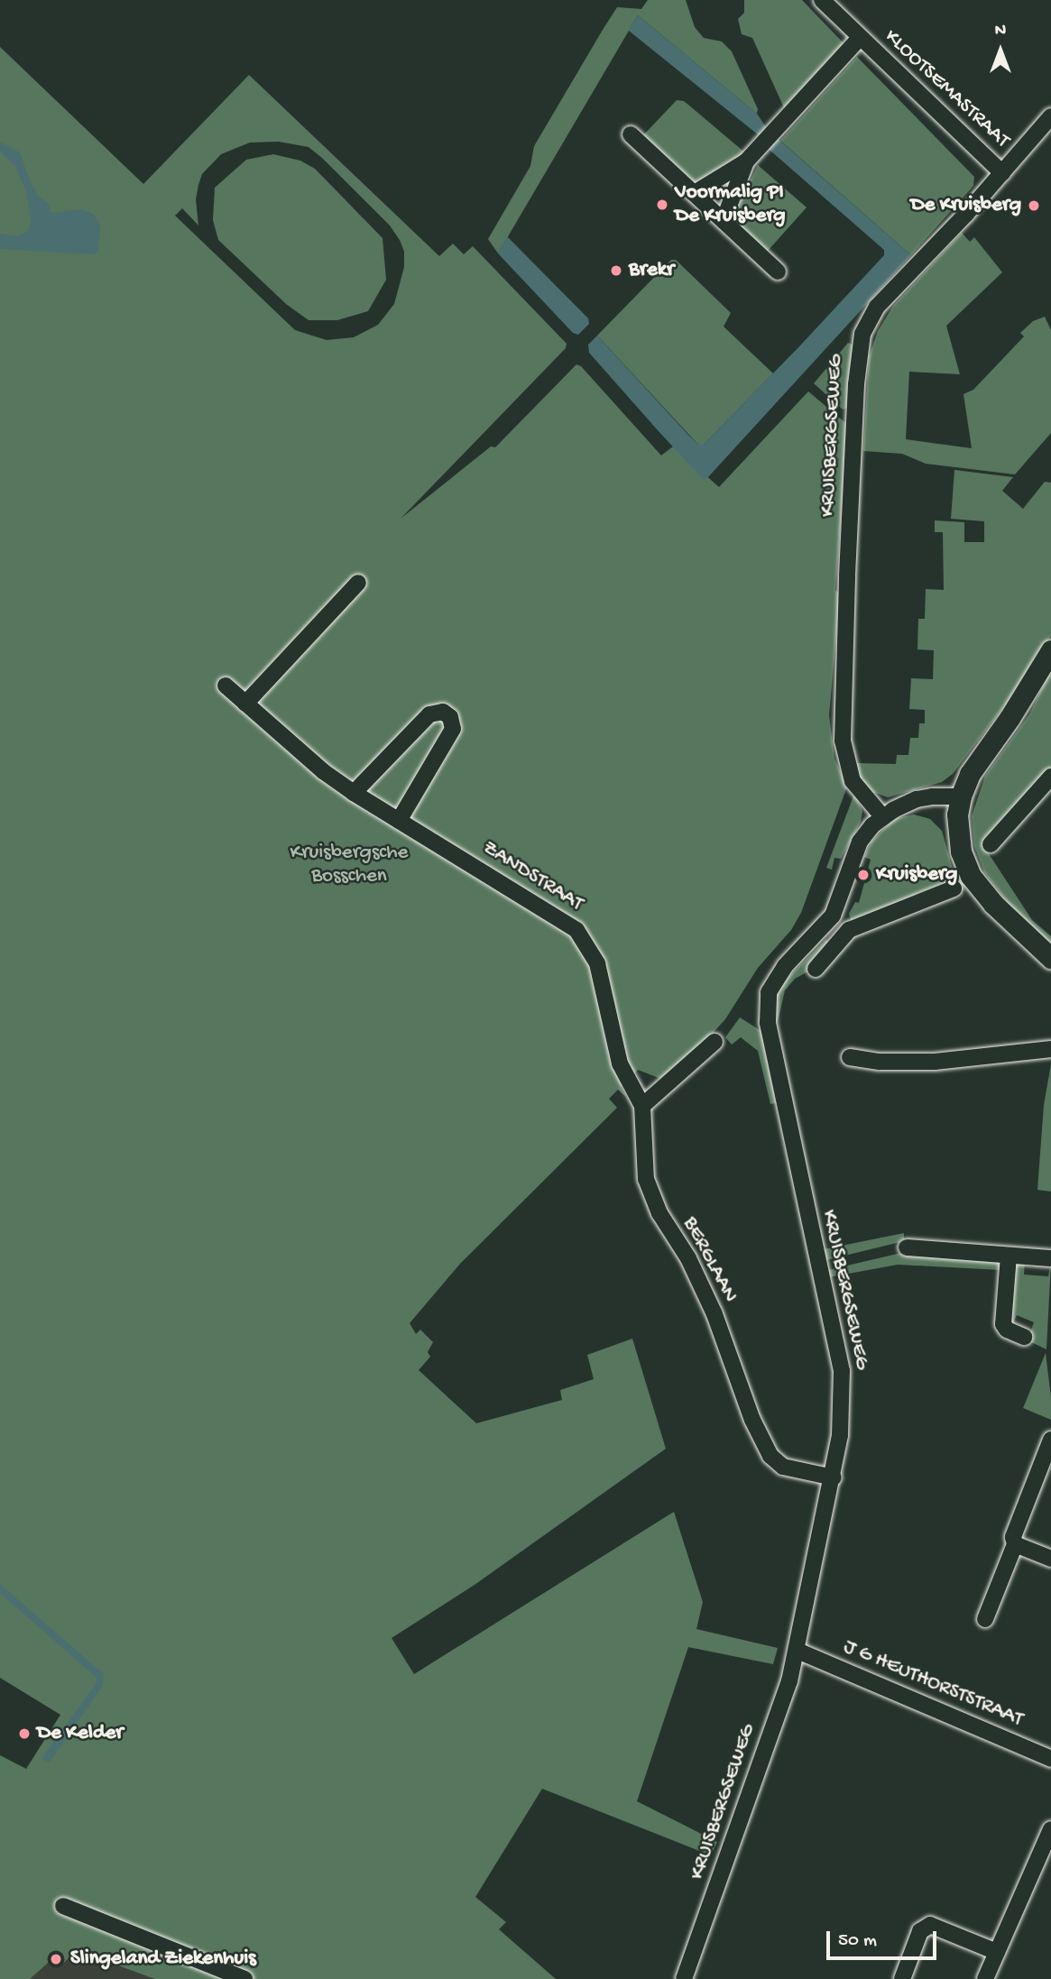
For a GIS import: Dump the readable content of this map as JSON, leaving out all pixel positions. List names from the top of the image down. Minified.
{"streets":{"street":["KLOOTSEMASTRAAT","KRUISBERGSEWEG","ZANDSTRAAT","BERGLAAN","J G HEUTHORSTSTRAAT"]},"crossings":[["KLOOTSEMASTRAAT","KRUISBERGSEWEG"],["KRUISBERGSEWEG","BERGLAAN"],["KRUISBERGSEWEG","J G HEUTHORSTSTRAAT"],["ZANDSTRAAT","BERGLAAN"]],"parks":["Kruisbergsche Bosschen"],"places":["Voormalig PI De Kruisberg","De Kruisberg","Brekr","Kruisberg","De Kelder","Slingeland Ziekenhuis"],"scale_bar":"50 m","north":"top"}
